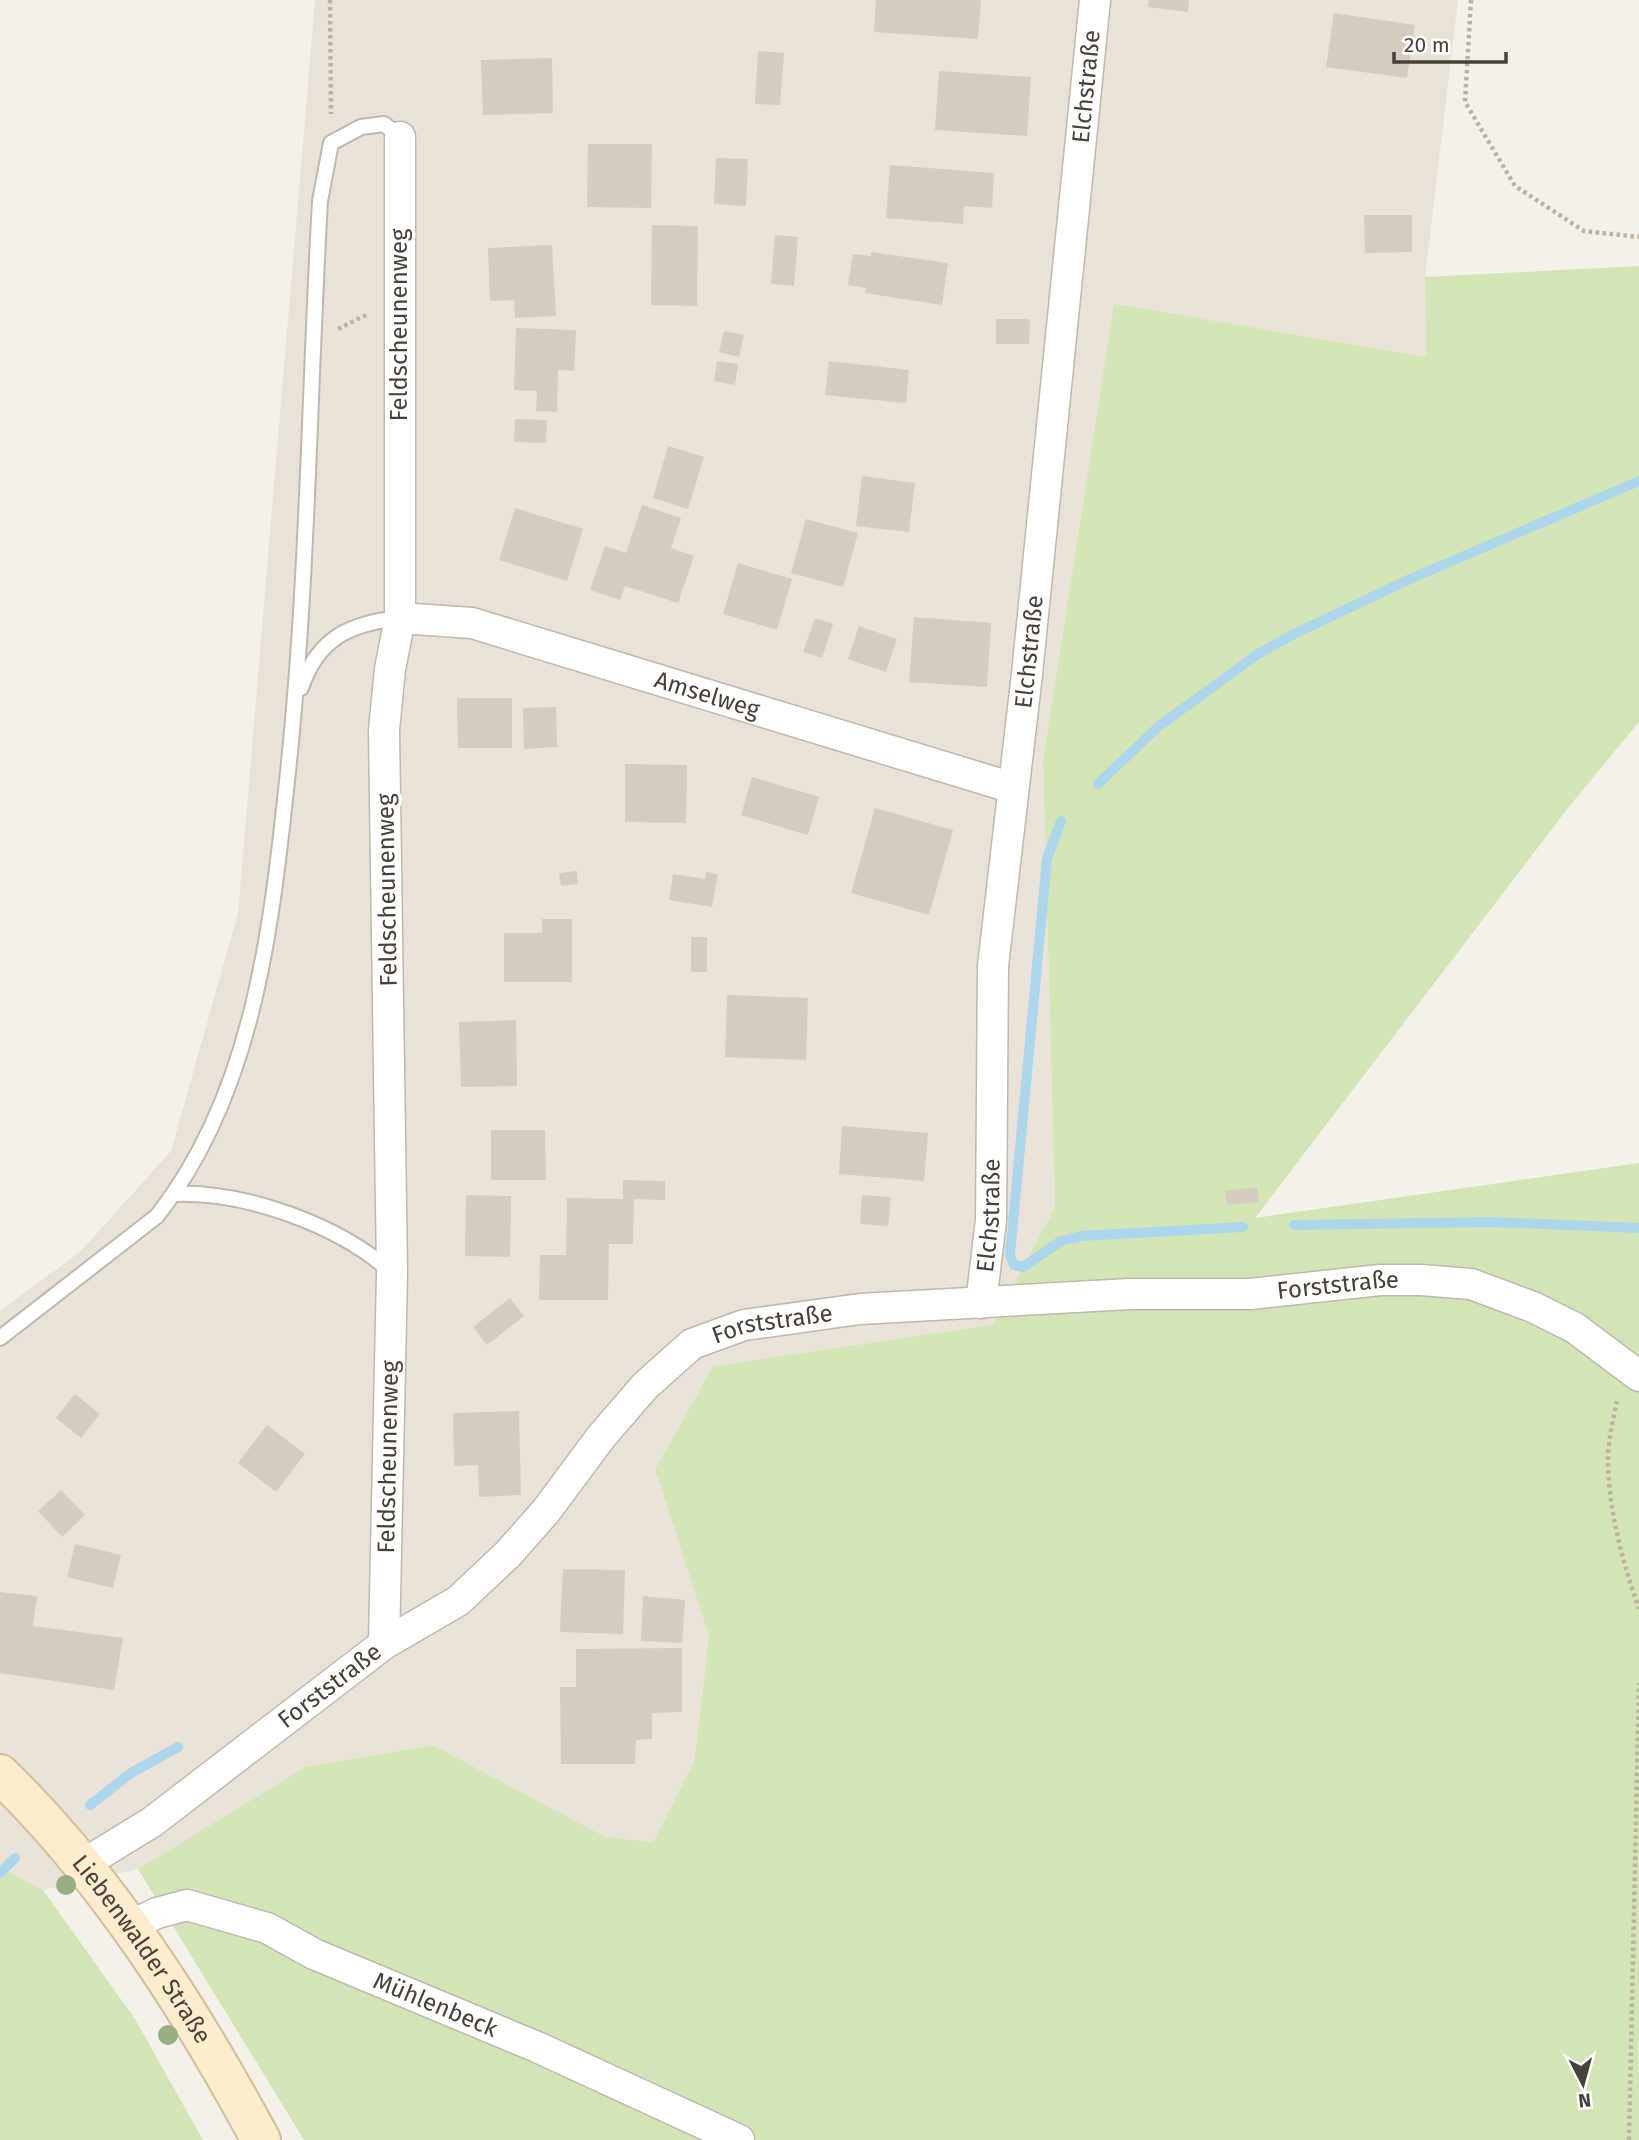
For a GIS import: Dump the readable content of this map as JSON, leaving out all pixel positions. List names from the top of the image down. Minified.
{"streets":{"main road":["Liebenwalder Straße"],"street":["Elchstraße","Feldscheunenweg","Amselweg","Forststraße","Mühlenbeck"]},"crossings":[["Elchstraße","Amselweg"],["Elchstraße","Forststraße"],["Feldscheunenweg","Amselweg"],["Feldscheunenweg","Forststraße"],["Forststraße","Liebenwalder Straße"],["Liebenwalder Straße","Mühlenbeck"]],"scale_bar":"20 m","north":"bottom"}
